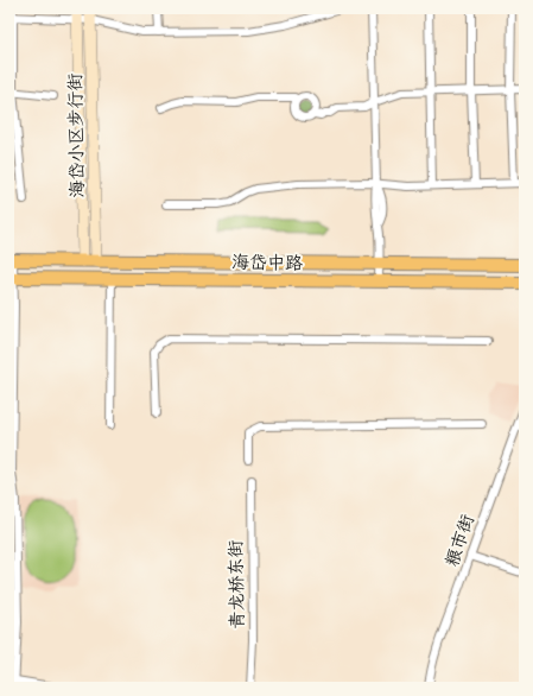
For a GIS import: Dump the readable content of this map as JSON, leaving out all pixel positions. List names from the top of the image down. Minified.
{"streets":{"main road":["海岱中路"],"street":["海岱小区步行街","粮市街","青龙桥东街"]},"crossings":[["海岱小区步行街","海岱中路"]]}
